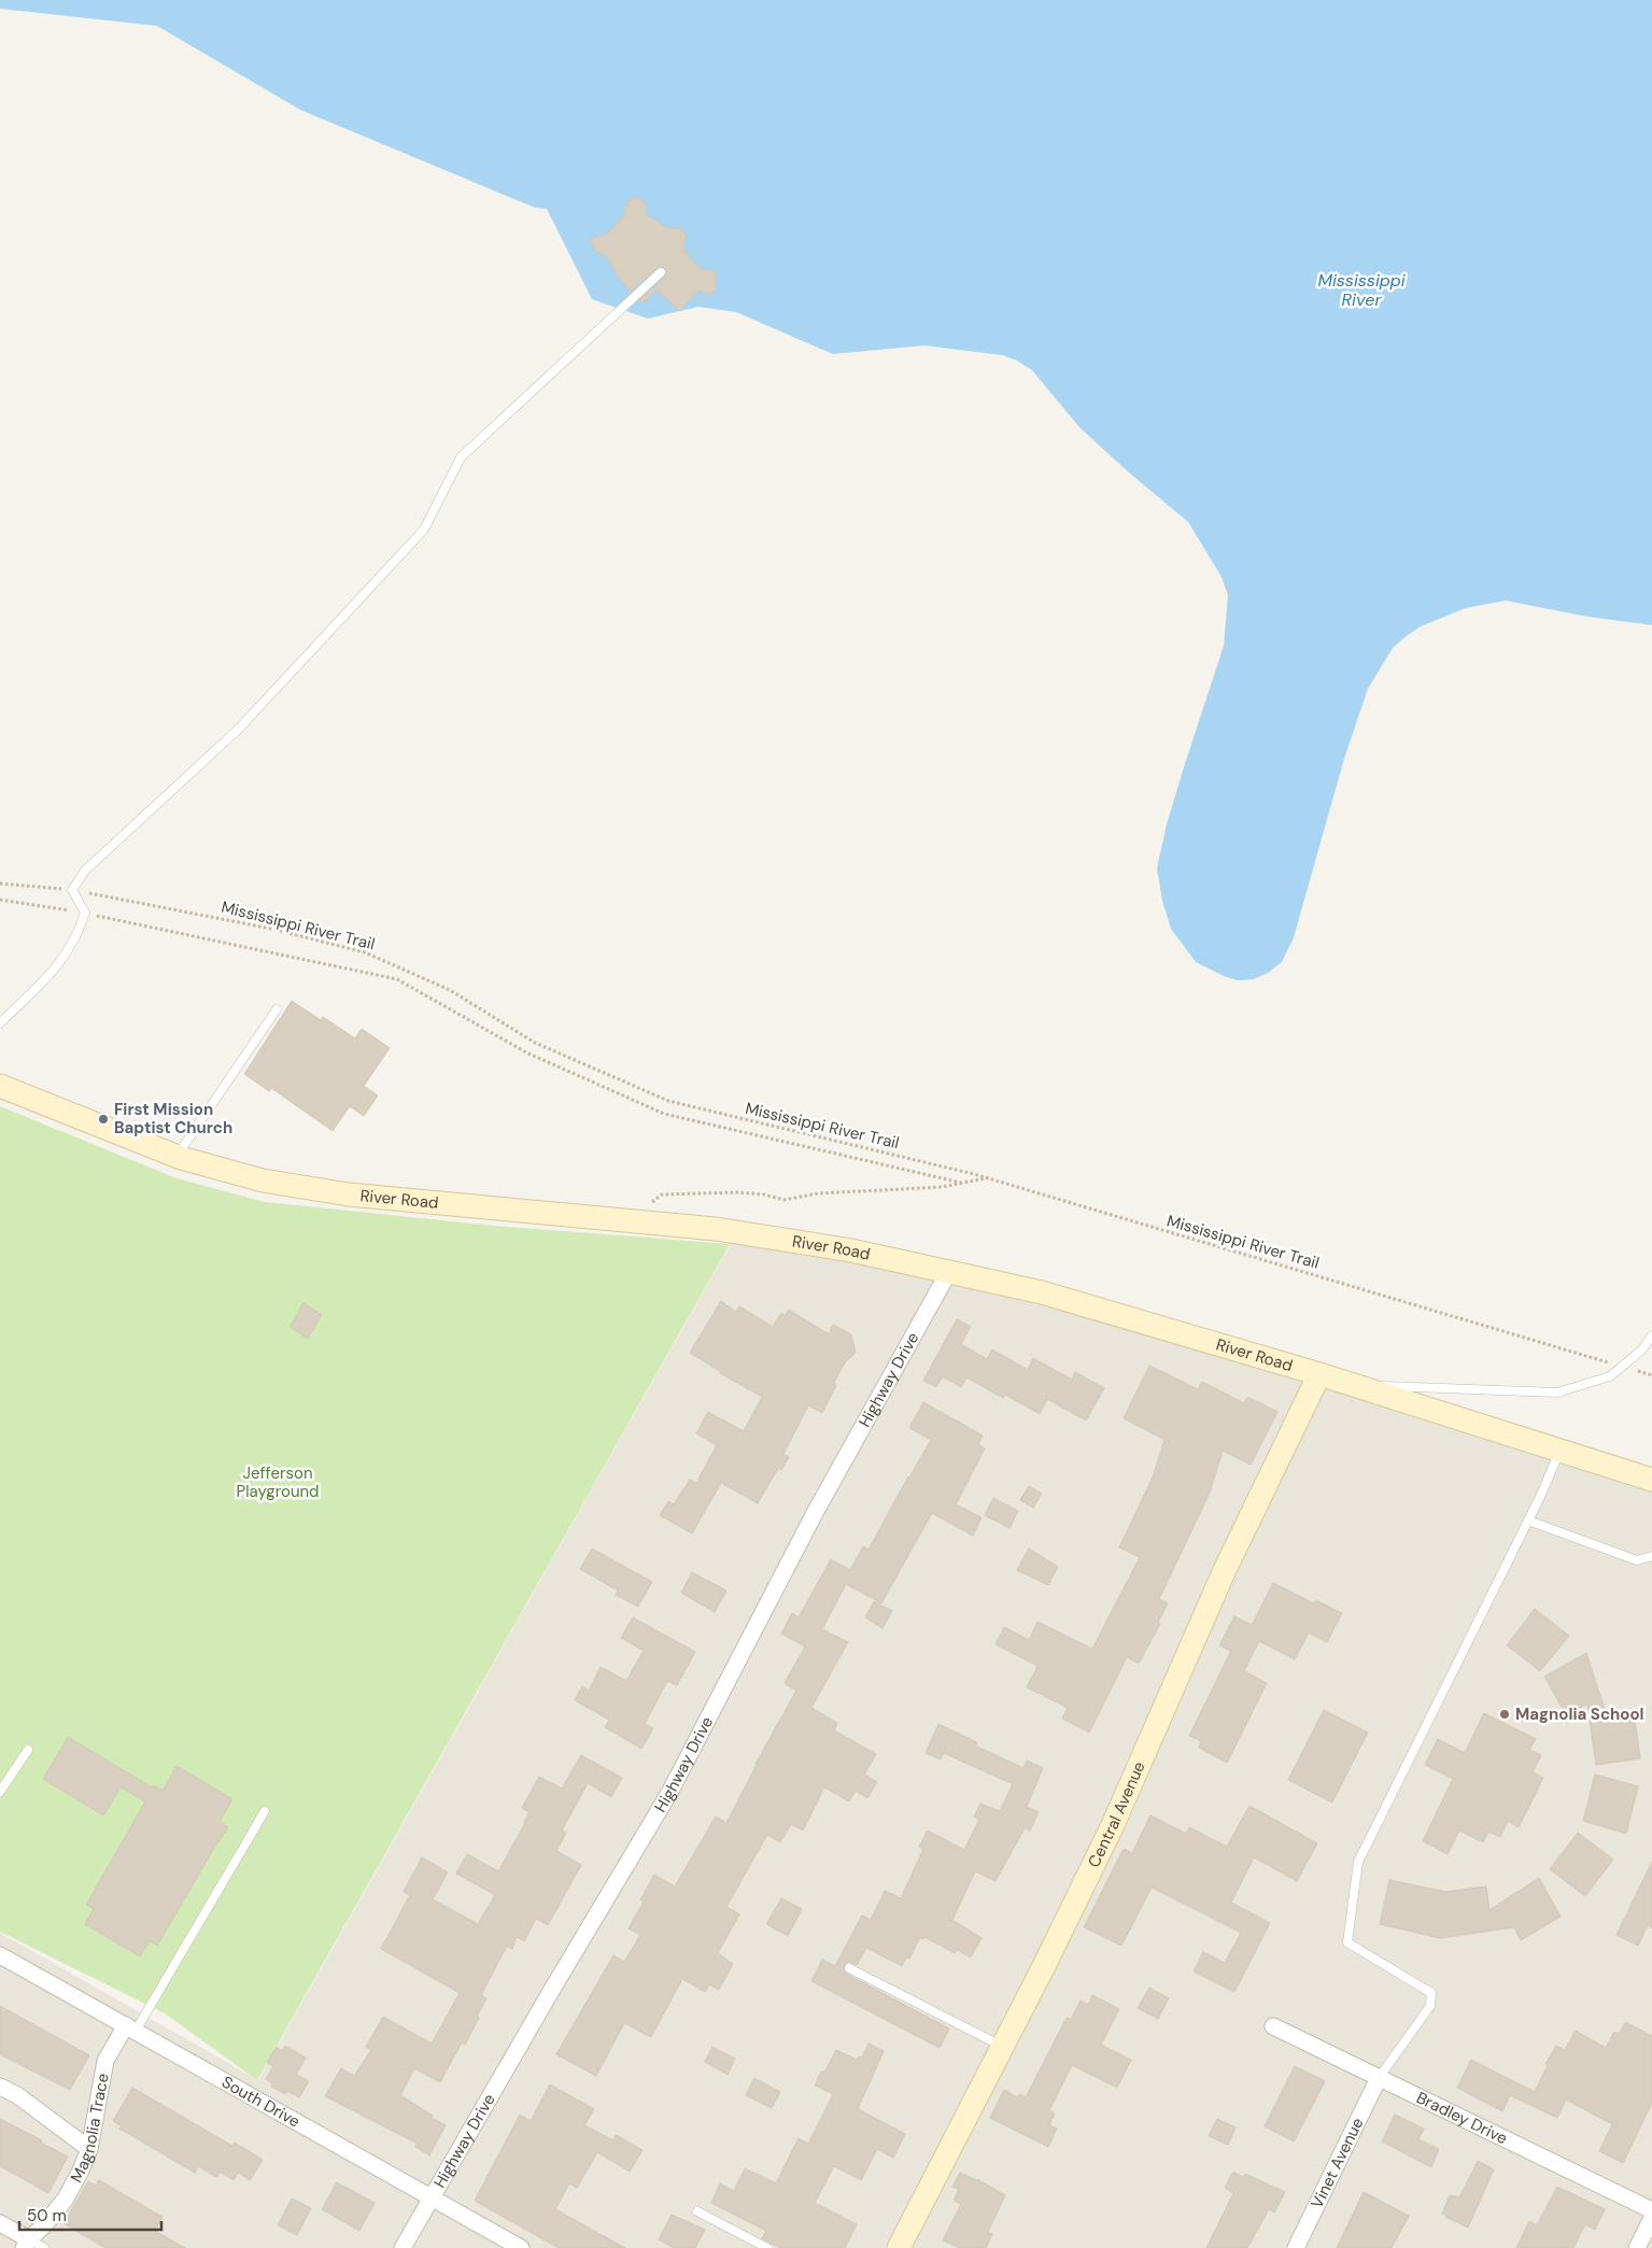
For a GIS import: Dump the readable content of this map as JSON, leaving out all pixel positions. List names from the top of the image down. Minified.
{"streets":{"main road":["River Road","Central Avenue"],"street":["Highway Drive","South Drive","Bradley Drive","Magnolia Trace","Vinet Avenue"],"path":["Mississippi River Trail"]},"crossings":[["River Road","Highway Drive"],["River Road","Central Avenue"],["Highway Drive","South Drive"],["South Drive","Magnolia Trace"],["Bradley Drive","Vinet Avenue"]],"water":["Mississippi River"],"parks":["Jefferson Playground"],"places":["First Mission Baptist Church","Magnolia School"],"scale_bar":"50 m"}
